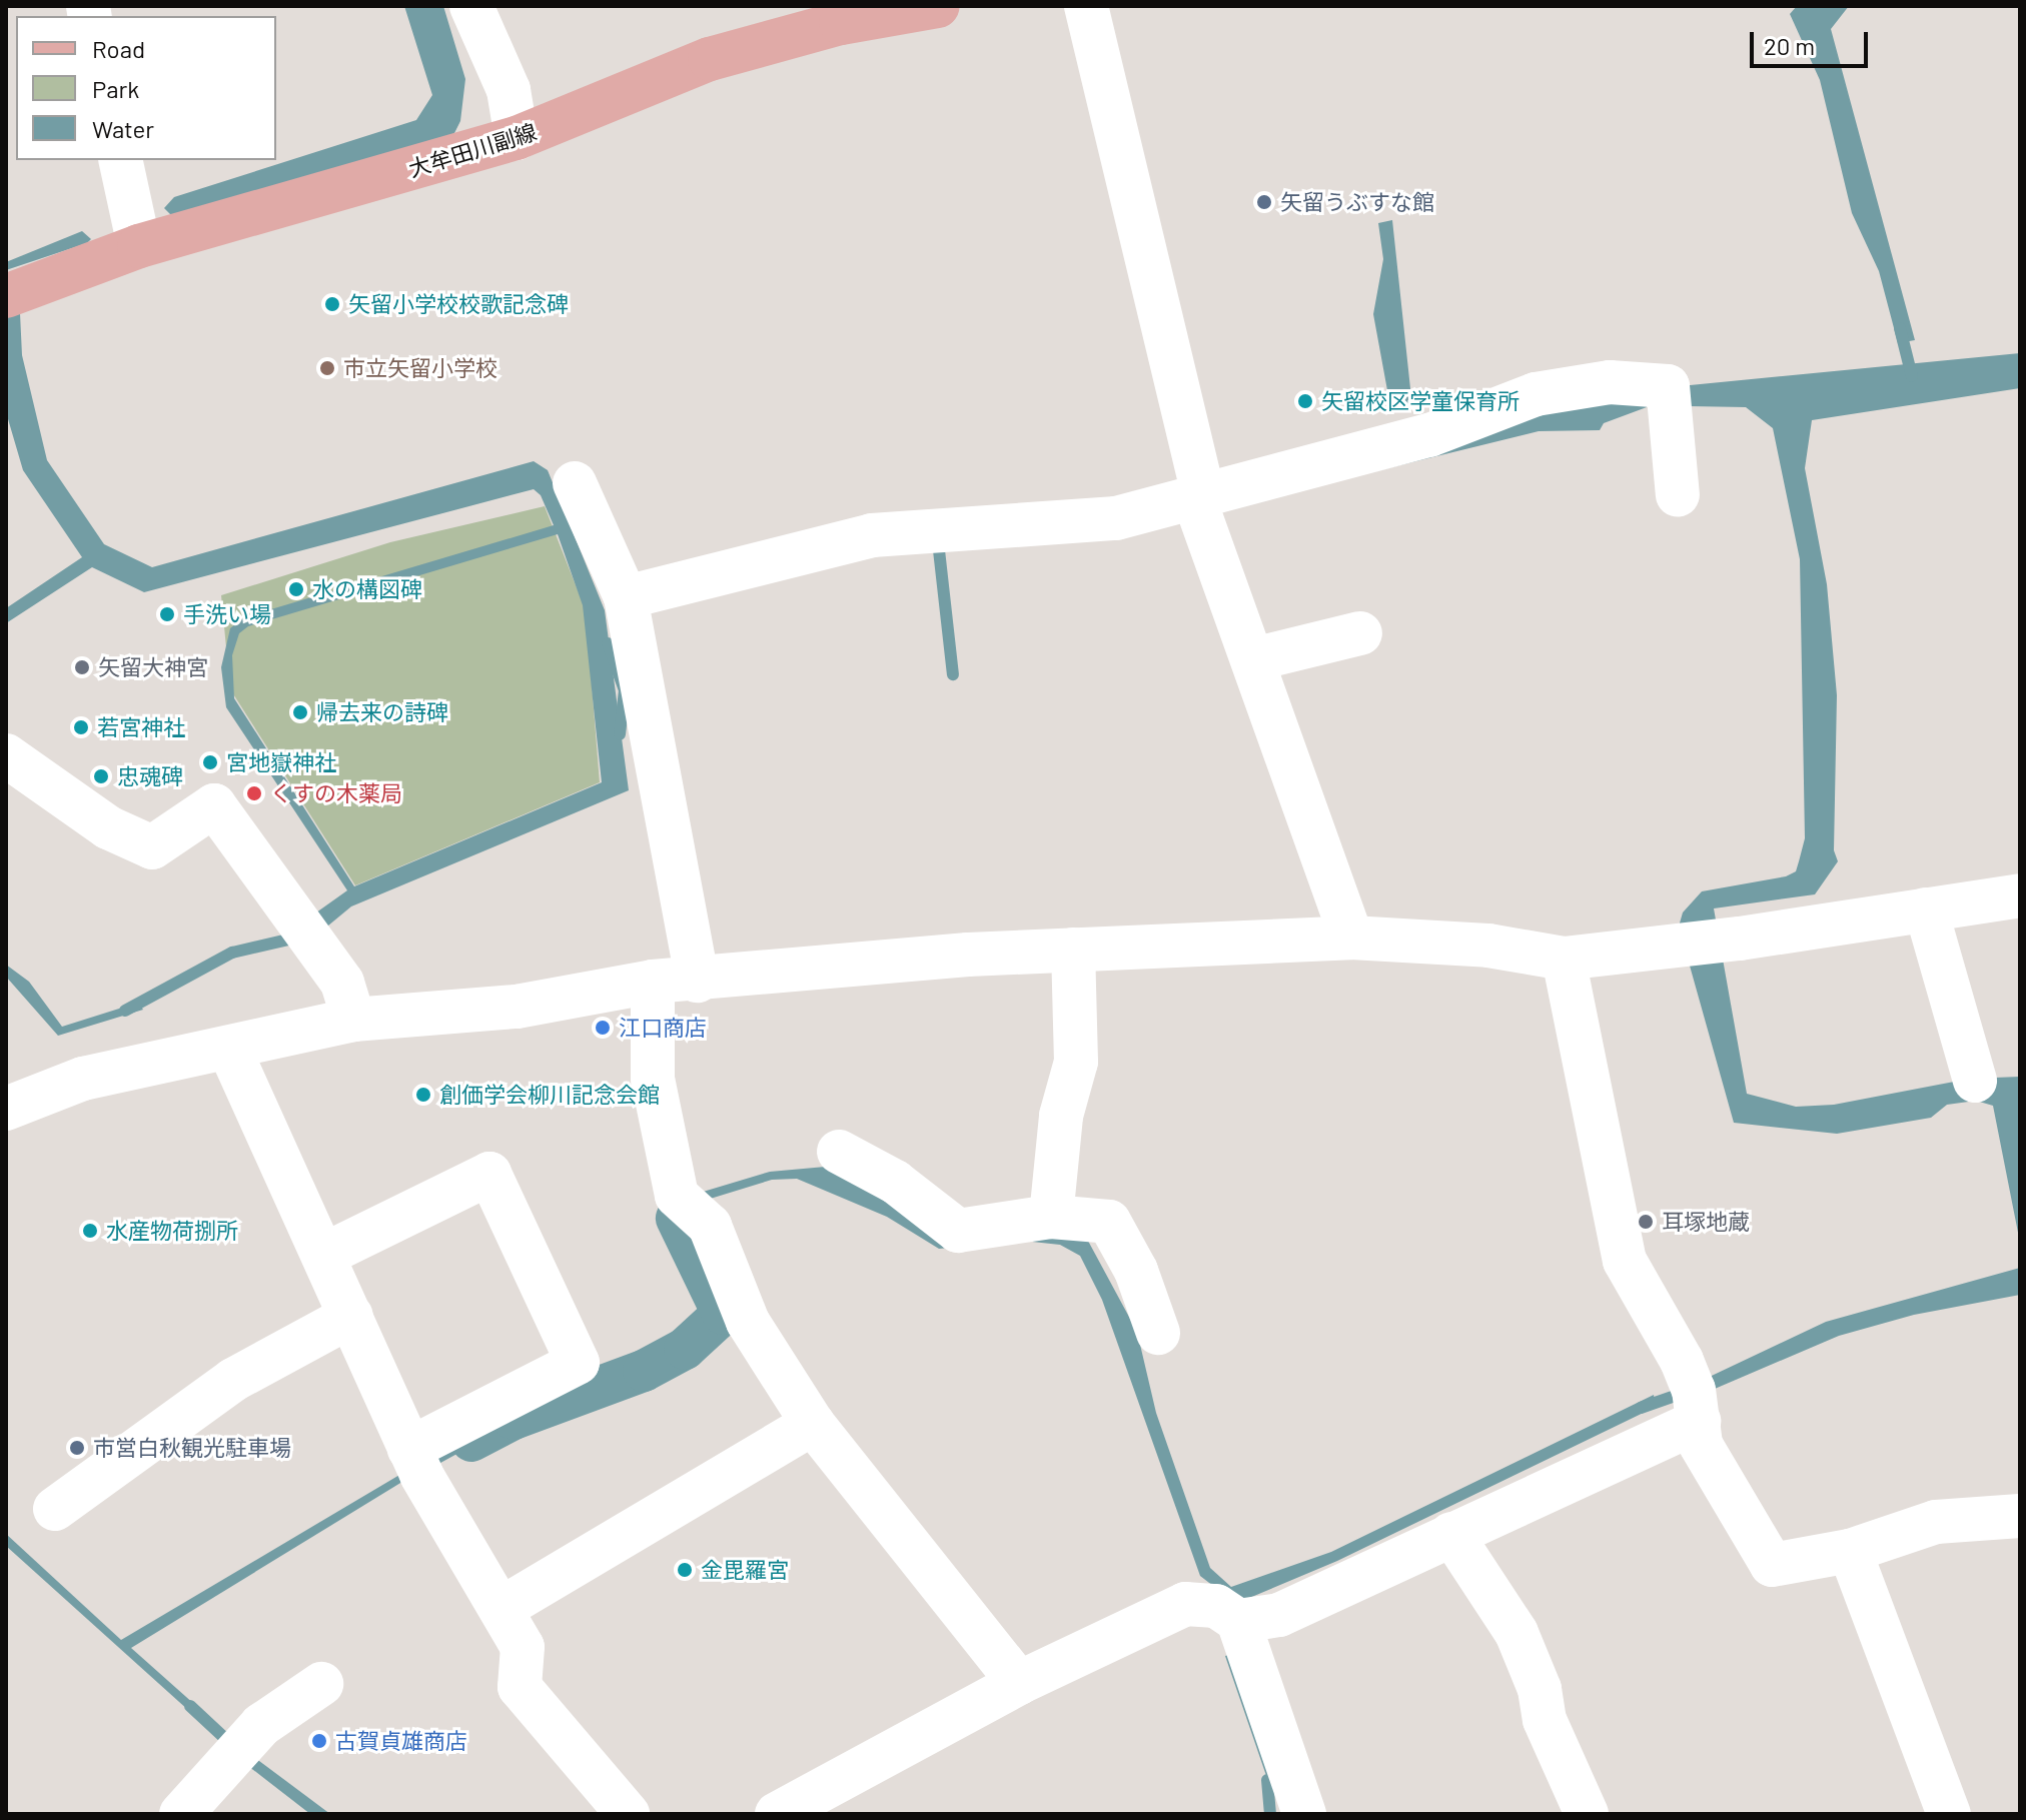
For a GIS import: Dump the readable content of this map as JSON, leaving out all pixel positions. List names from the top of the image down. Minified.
{"streets":{"main road":["大牟田川副線"]},"places":["矢留うぶすな館","矢留小学校校歌記念碑","市立矢留小学校","矢留校区学童保育所","水の構図碑","手洗い場","矢留大神宮","帰去来の詩碑","若宮神社","宮地嶽神社","忠魂碑","くすの木薬局","江口商店","創価学会柳川記念会館","耳塚地蔵","水産物荷捌所","市営白秋観光駐車場","金毘羅宮","古賀貞雄商店"],"legend":["Road","Park","Water"],"scale_bar":"20 m"}
